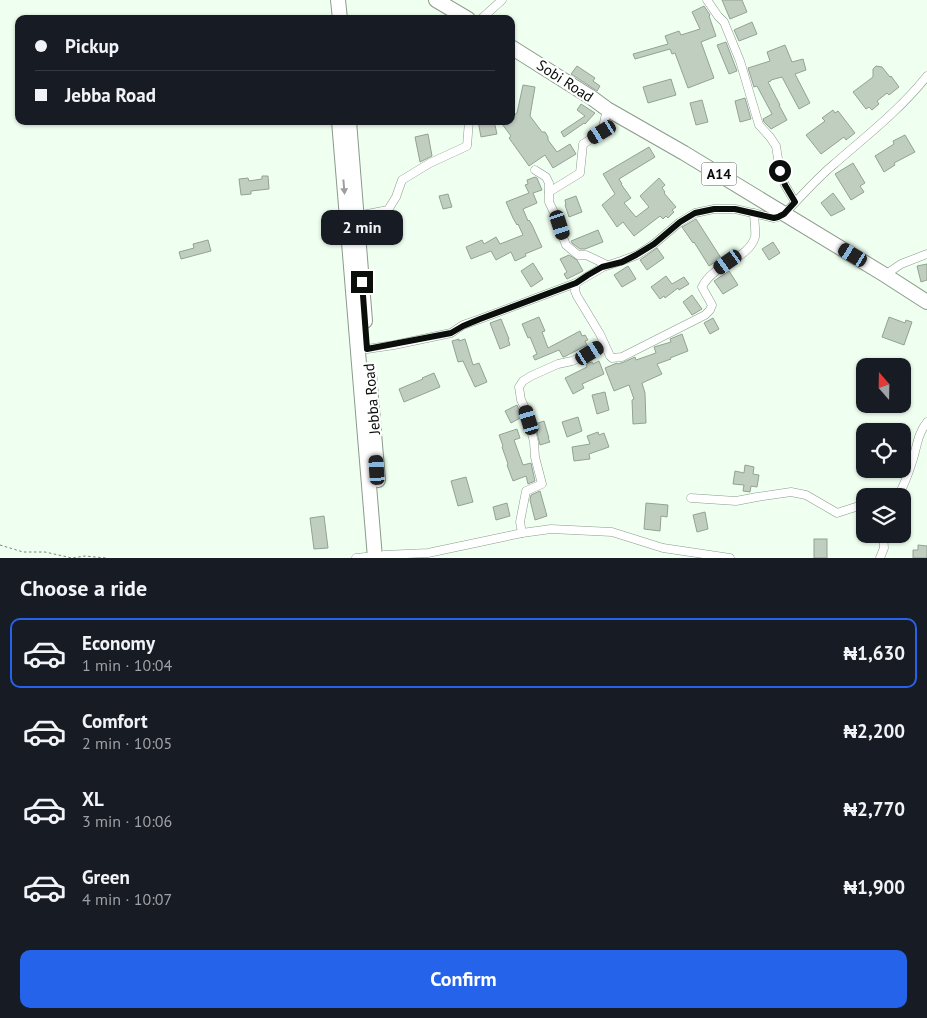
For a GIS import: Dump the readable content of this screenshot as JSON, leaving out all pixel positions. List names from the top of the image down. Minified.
{"streets":{"highway":["Sobi Road","A14","Jebba Road"]},"north":"top","page":{"banner":["Pickup","Jebba Road"],"bubble":"2 min","heading":"Choose a ride","list":[{"name":"Economy","note":"1 min · 10:04","value":"₦1,630"},{"name":"Comfort","note":"2 min · 10:05","value":"₦2,200"},{"name":"XL","note":"3 min · 10:06","value":"₦2,770"},{"name":"Green","note":"4 min · 10:07","value":"₦1,900"}],"buttons":"Confirm"}}
